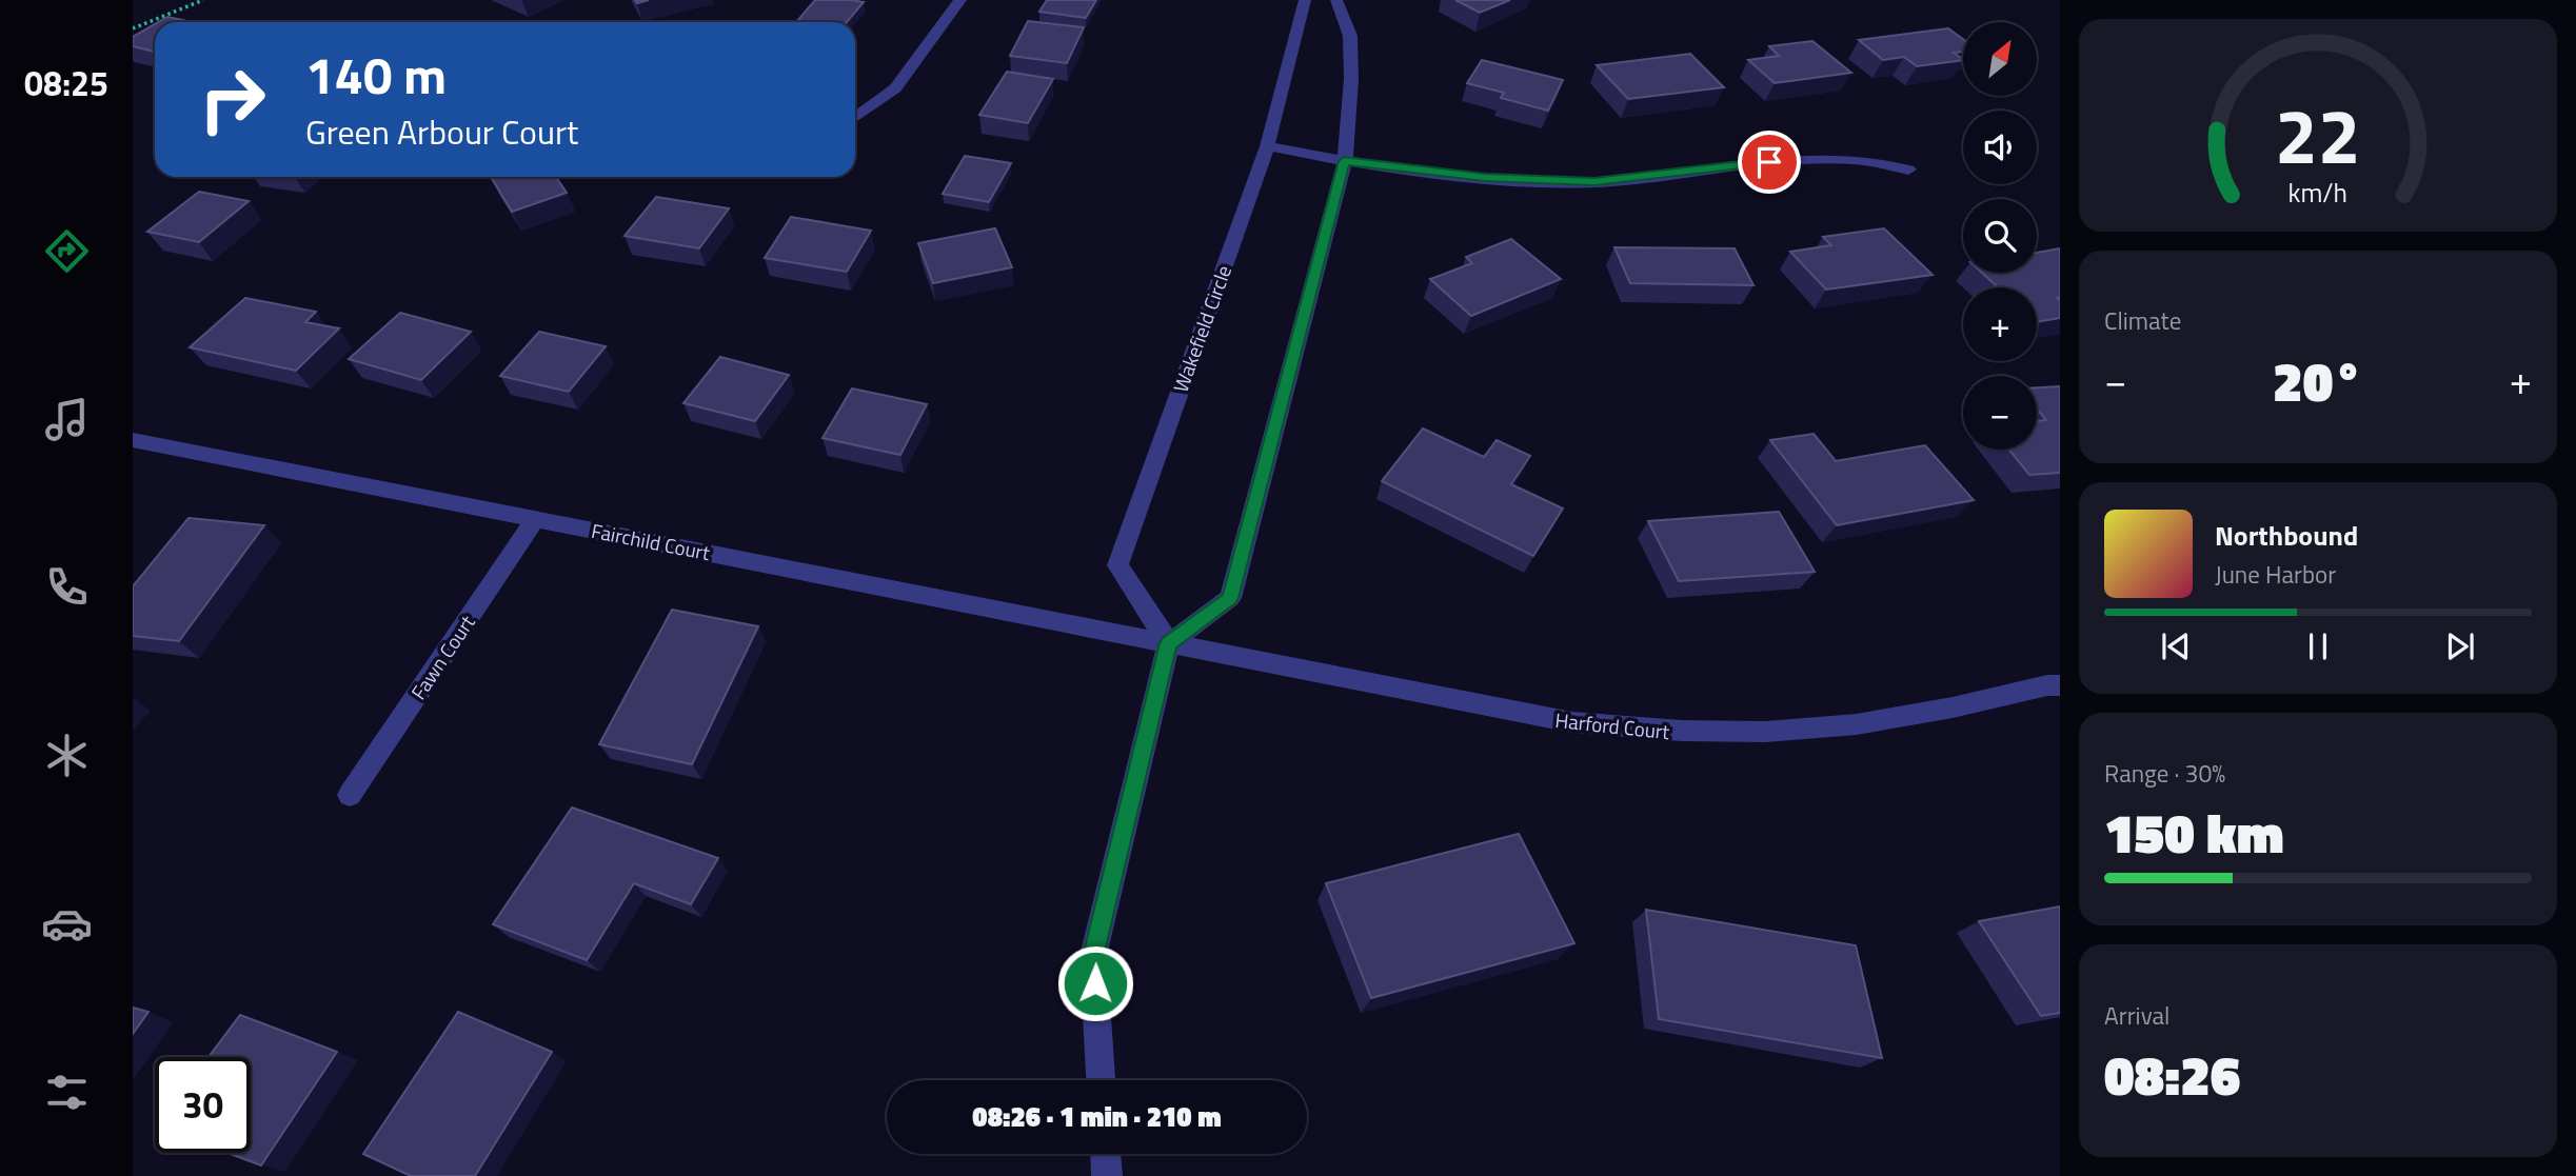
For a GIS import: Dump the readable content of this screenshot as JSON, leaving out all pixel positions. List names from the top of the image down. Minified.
{"streets":{"street":["Wakefield Circle","Fairchild Court","Fawn Court","Harford Court"]},"crossings":[["Wakefield Circle","Fairchild Court"],["Wakefield Circle","Harford Court"],["Fairchild Court","Fawn Court"],["Fairchild Court","Harford Court"]],"north":"top right","page":{"tabs":"08:25","map_buttons":["+","−"],"turn":["140 m","Green Arbour Court"],"tile":["Climate",["Range · 30%","150 km"],["Arrival","08:26"]],"heat":["−","20°","+"],"song":["Northbound","June Harbor"],"limit":"30","trip":"08:26 · 1 min · 210 m","gauge":["22","km/h"]}}
